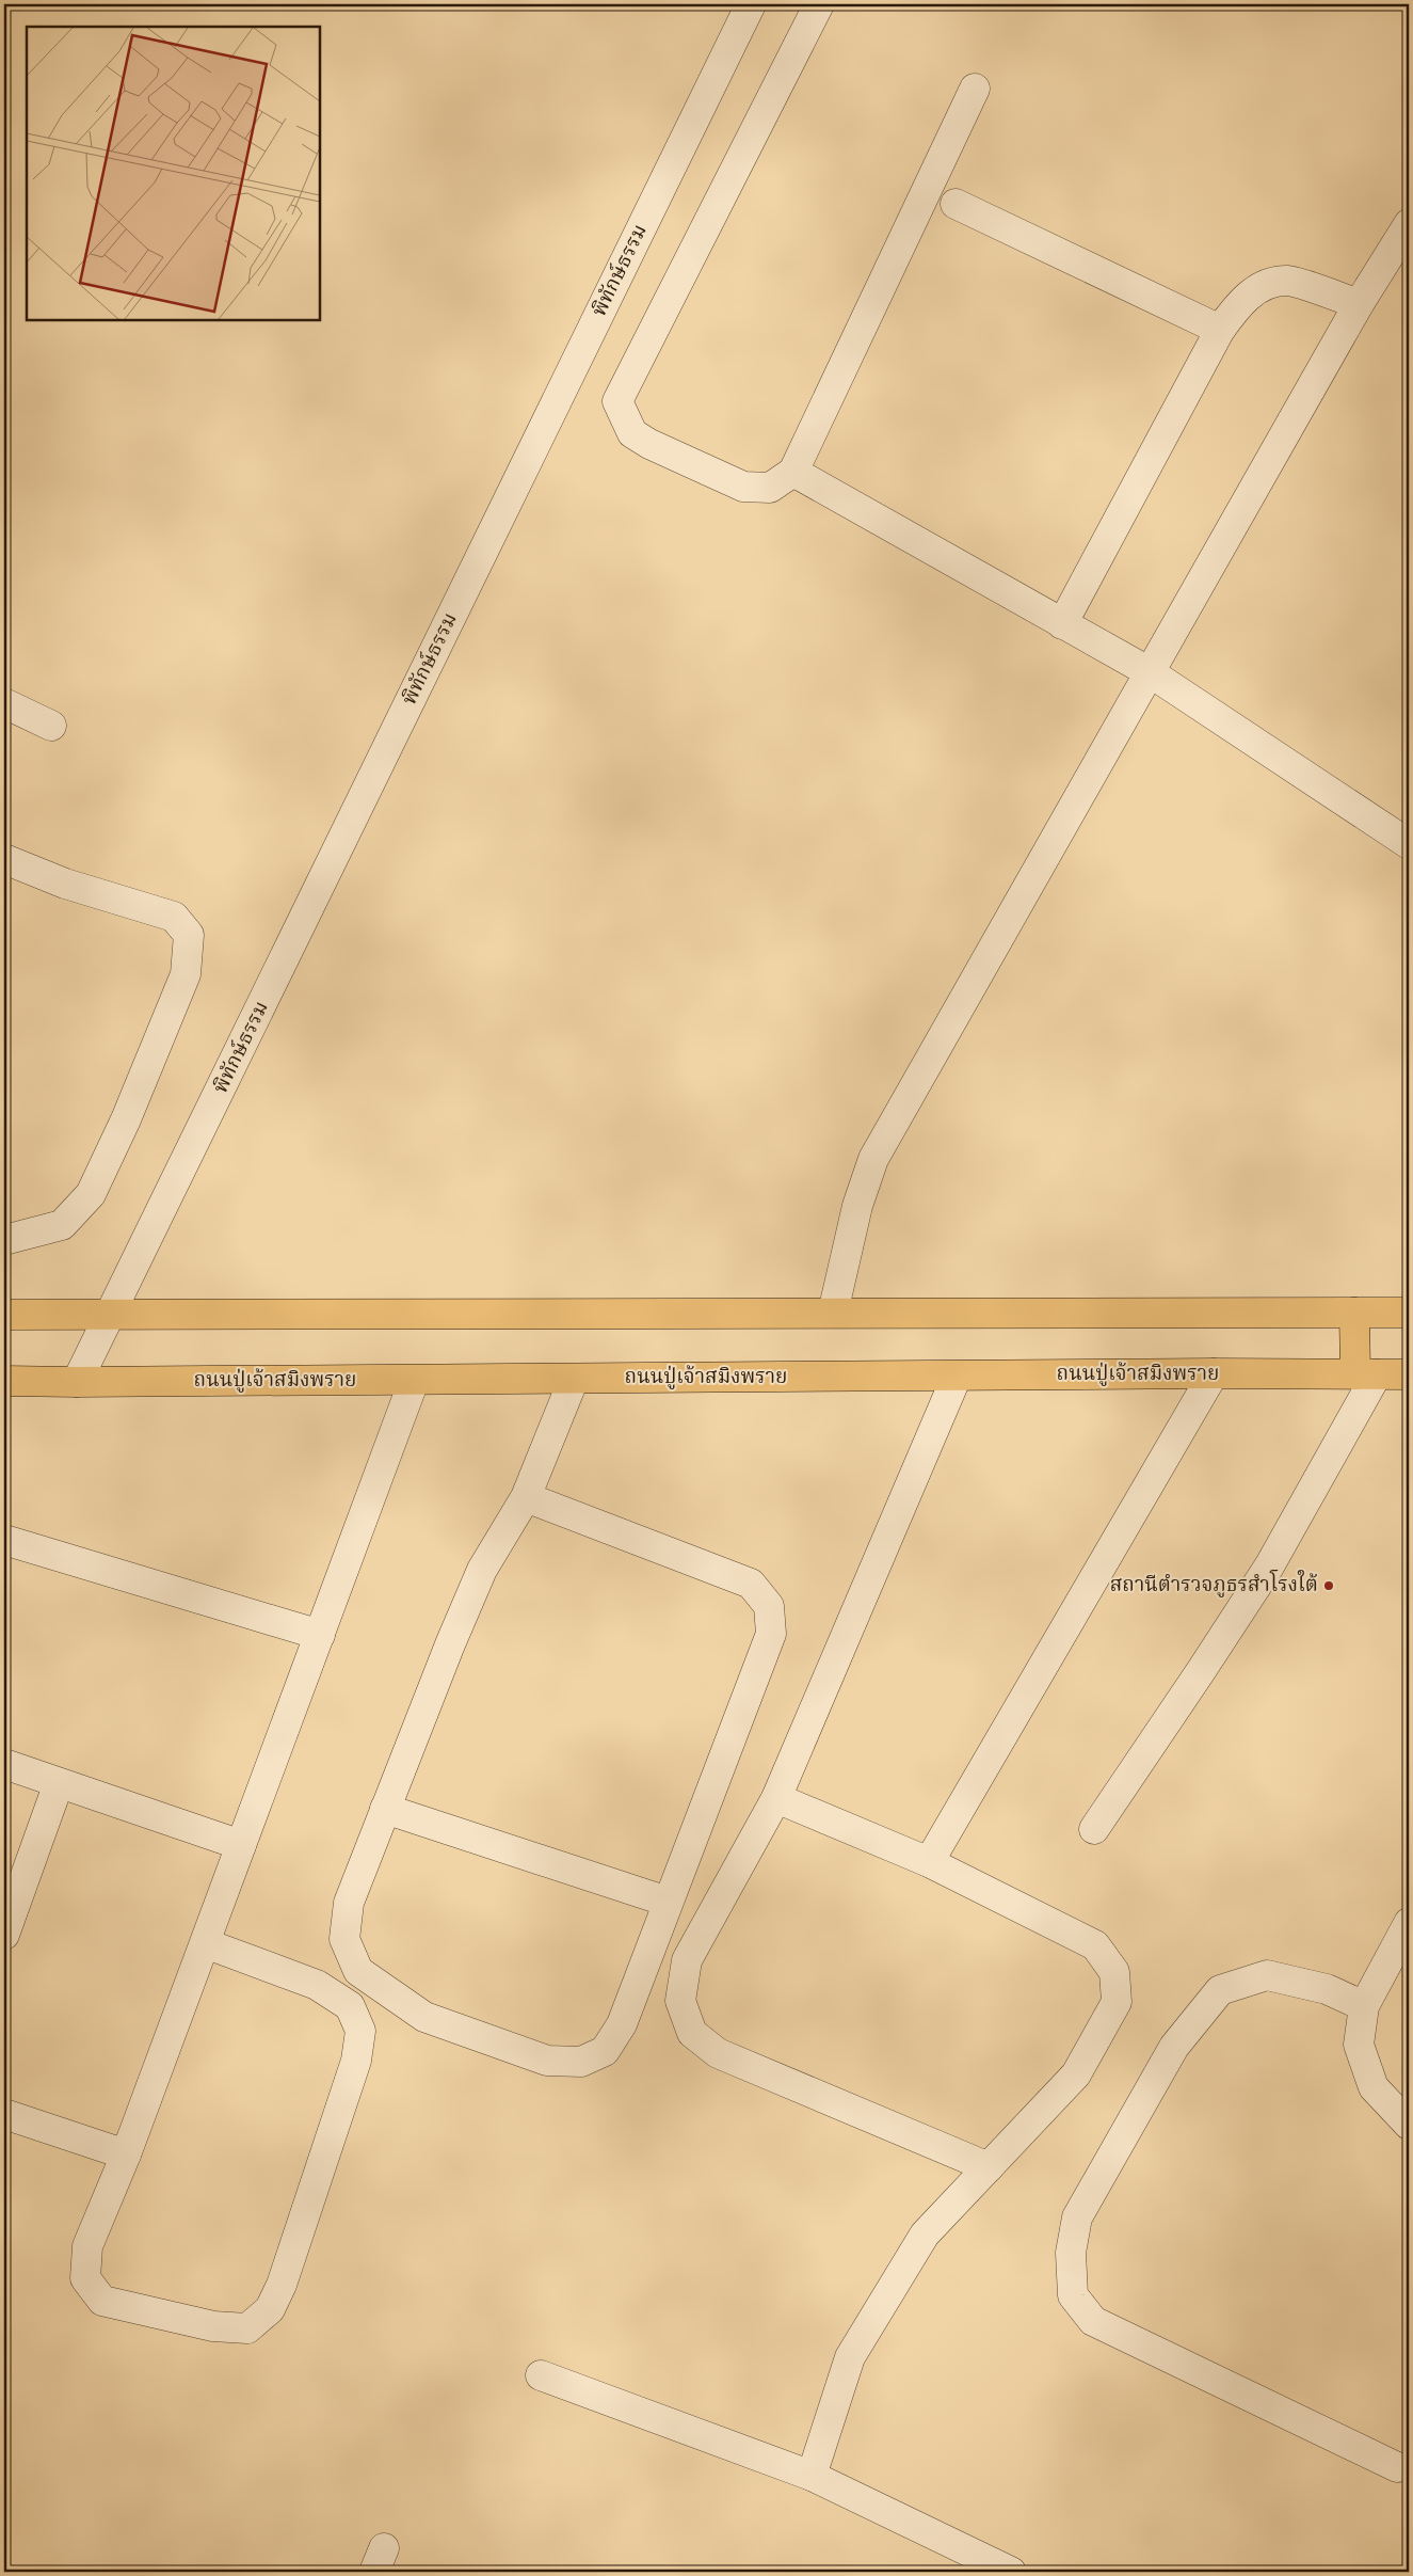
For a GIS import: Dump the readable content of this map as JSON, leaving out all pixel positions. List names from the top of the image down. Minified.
{"streets":{"main road":["ถนนปู่เจ้าสมิงพราย"],"street":["พิทักษ์ธรรม"]},"crossings":[["พิทักษ์ธรรม","ถนนปู่เจ้าสมิงพราย"]],"places":["สถานีตำรวจภูธรสำโรงใต้"]}
